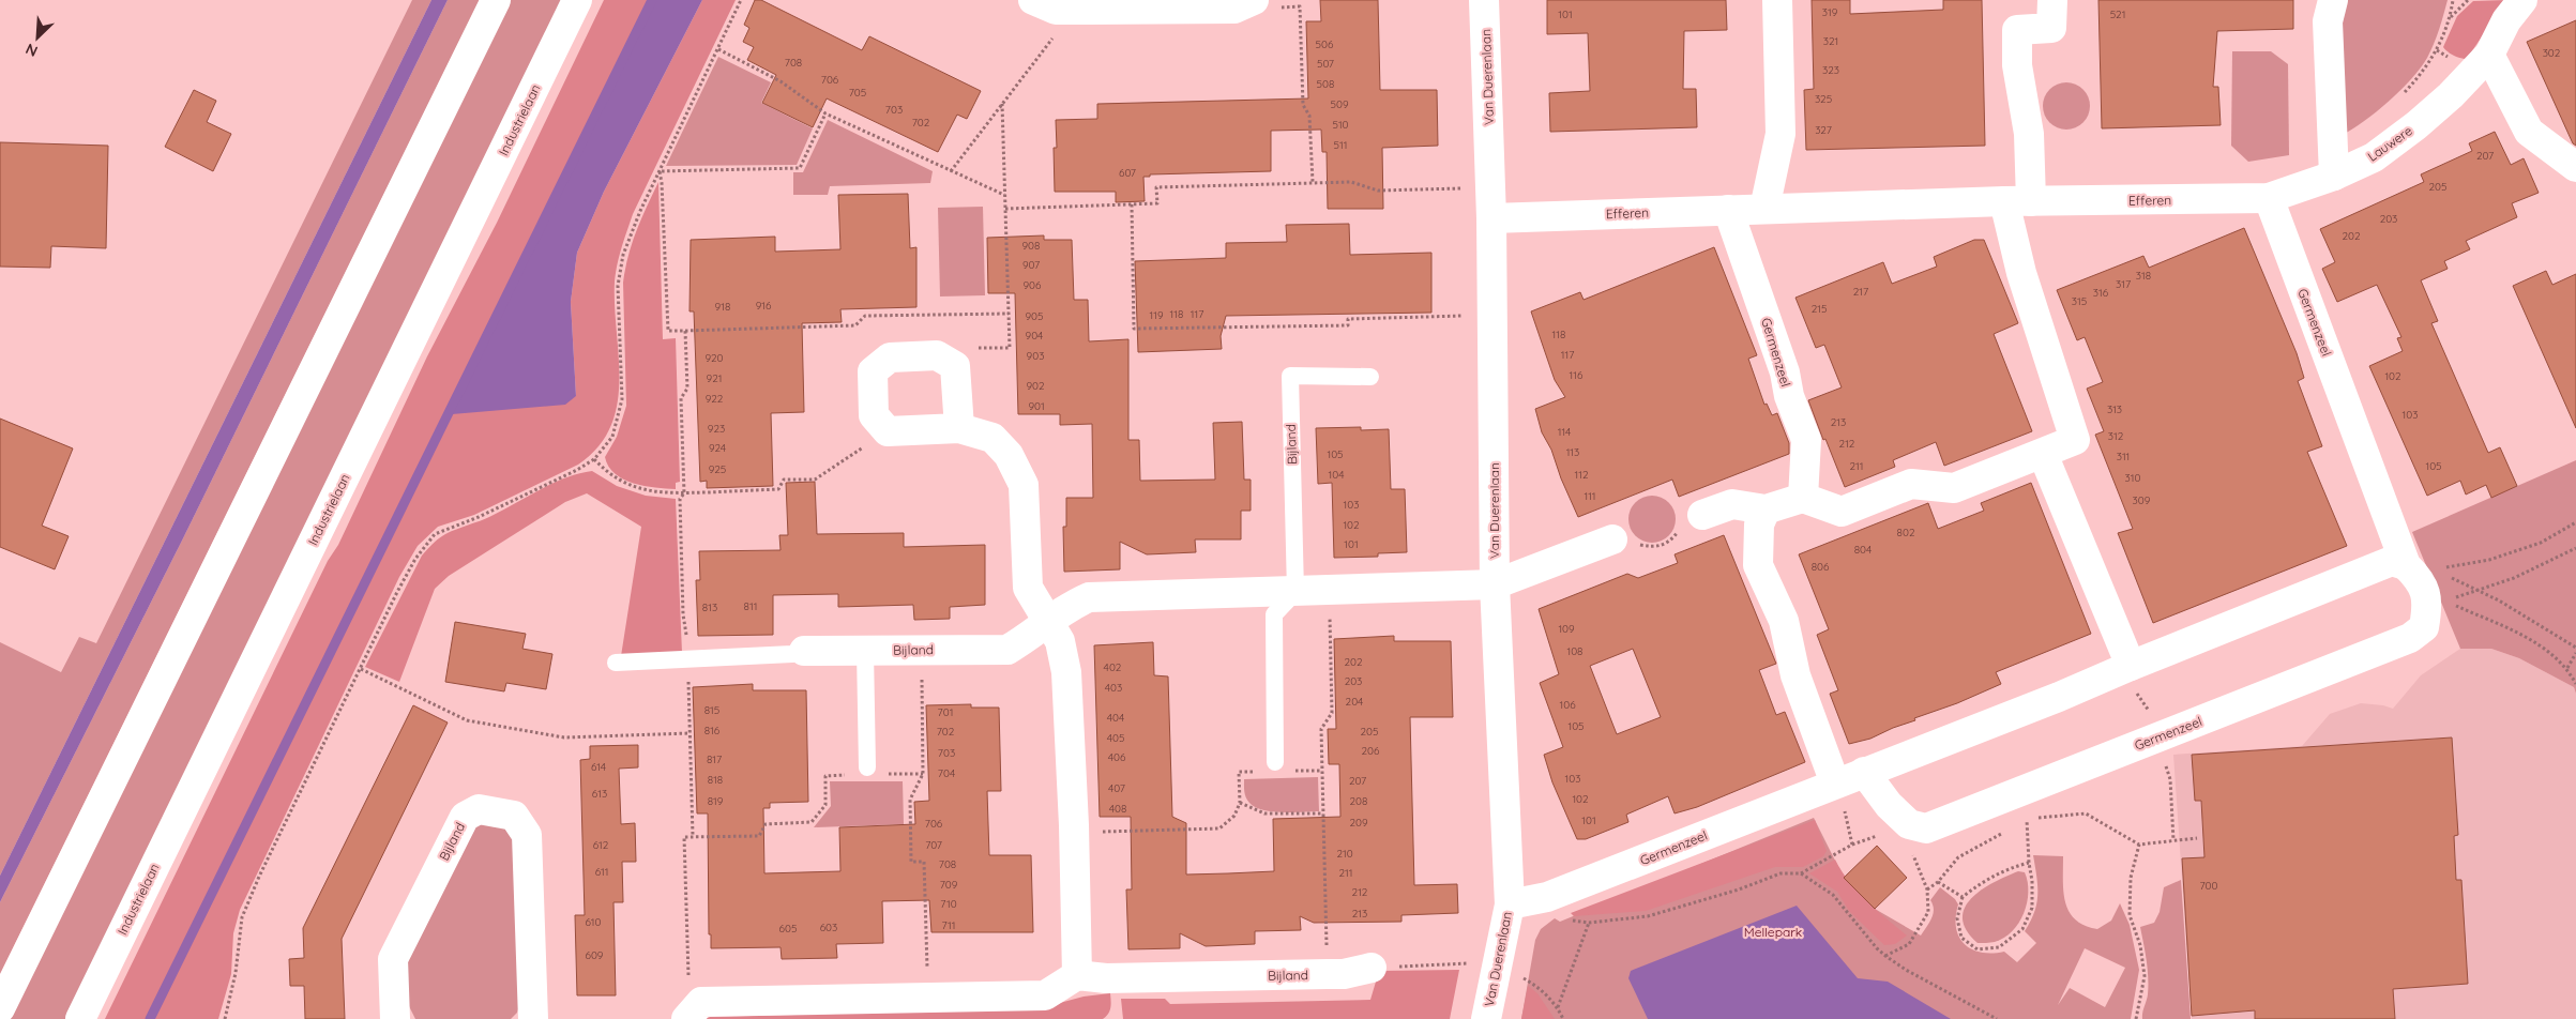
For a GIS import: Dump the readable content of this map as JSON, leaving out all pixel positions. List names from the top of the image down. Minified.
{"streets":{"street":["Van Duerenlaan","Industrielaan","Lauwere","Efferen","Germenzeel","Bijland"]},"crossings":[["Van Duerenlaan","Efferen"],["Van Duerenlaan","Germenzeel"],["Van Duerenlaan","Bijland"],["Lauwere","Efferen"],["Lauwere","Germenzeel"],["Efferen","Germenzeel"]],"parks":["Mellepark"],"house_numbers":["319","101","521","321","506","302","708","507","323","706","508","705","325","509","703","702","510","327","511","207","607","205","203","202","908","907","318","317","906","217","316","315","916","918","215","118","117","119","905","118","904","117","903","920","116","102","921","902","922","901","313","103","213","923","114","312","212","924","113","105","311","211","105","925","104","112","310","111","309","103","102","802","101","804","806","811","813","109","108","202","402","203","403","204","106","815","701","404","105","816","702","205","405","206","703","406","817","614","704","103","818","207","407","613","102","819","208","408","101","209","706","612","707","210","708","611","211","709","700","212","710","213","610","711","603","605","609"],"north":"bottom left"}
